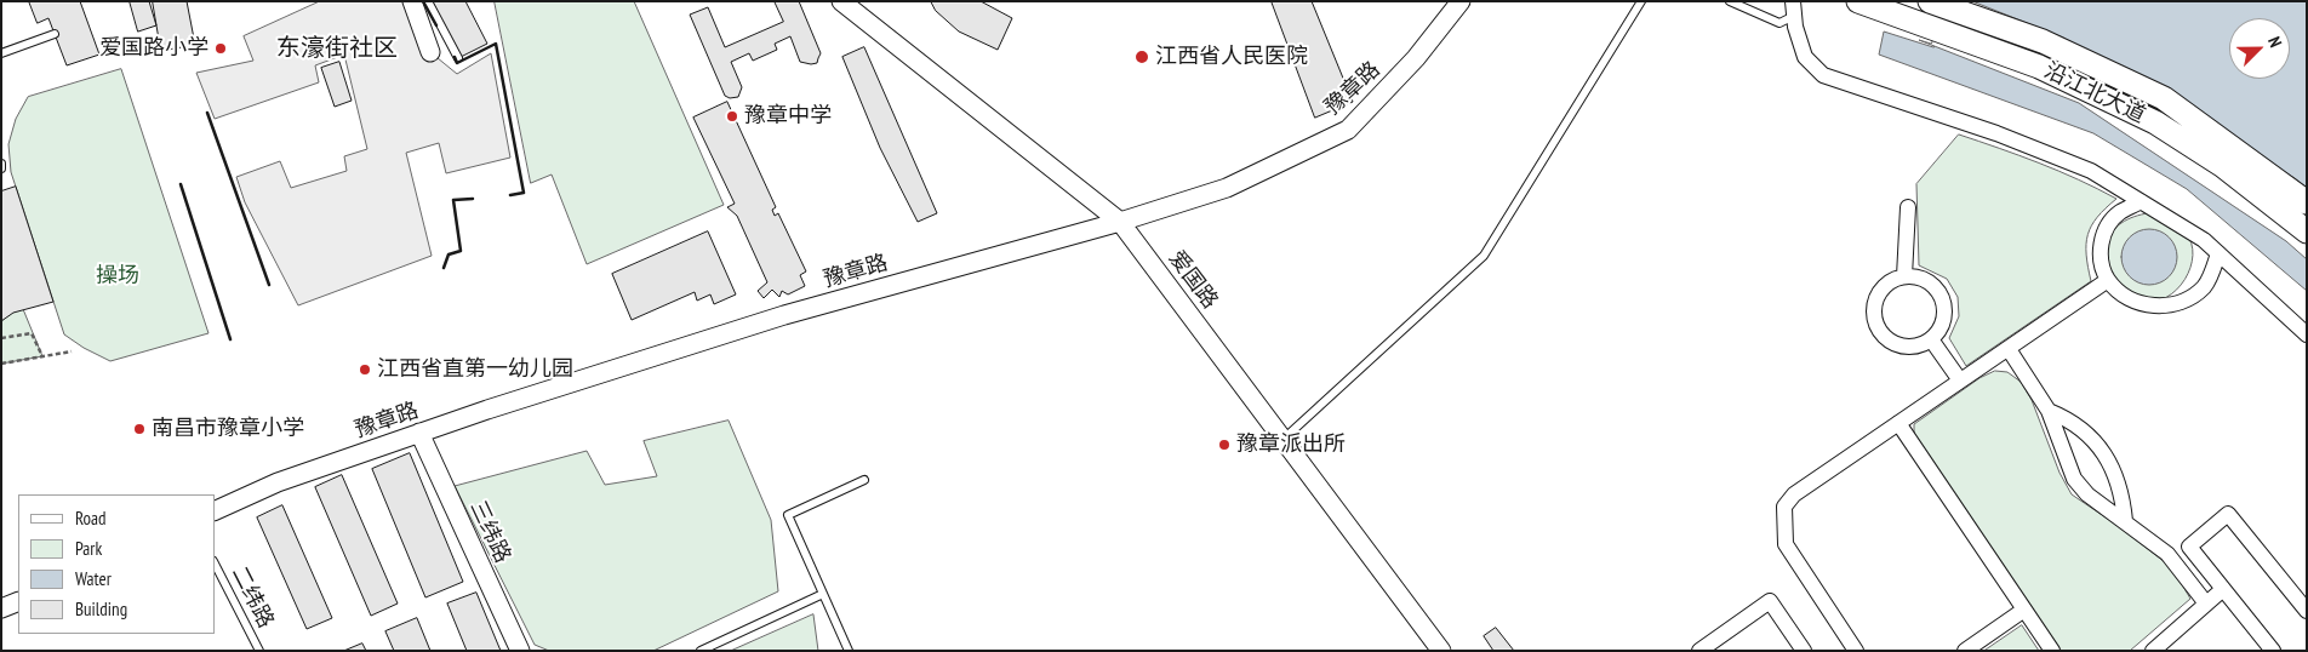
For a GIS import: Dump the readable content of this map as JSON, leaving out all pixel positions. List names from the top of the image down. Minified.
{"streets":{"main road":["沿江北大道"],"street":["豫章路","爱国路","三纬路"],"lane":["二纬路"]},"crossings":[["豫章路","爱国路"],["豫章路","三纬路"]],"districts":["东濠街社区"],"parks":["操场"],"places":["爱国路小学","江西省人民医院","豫章中学","江西省直第一幼儿园","南昌市豫章小学","豫章派出所"],"legend":["Road","Park","Water","Building"],"north":"top right"}
